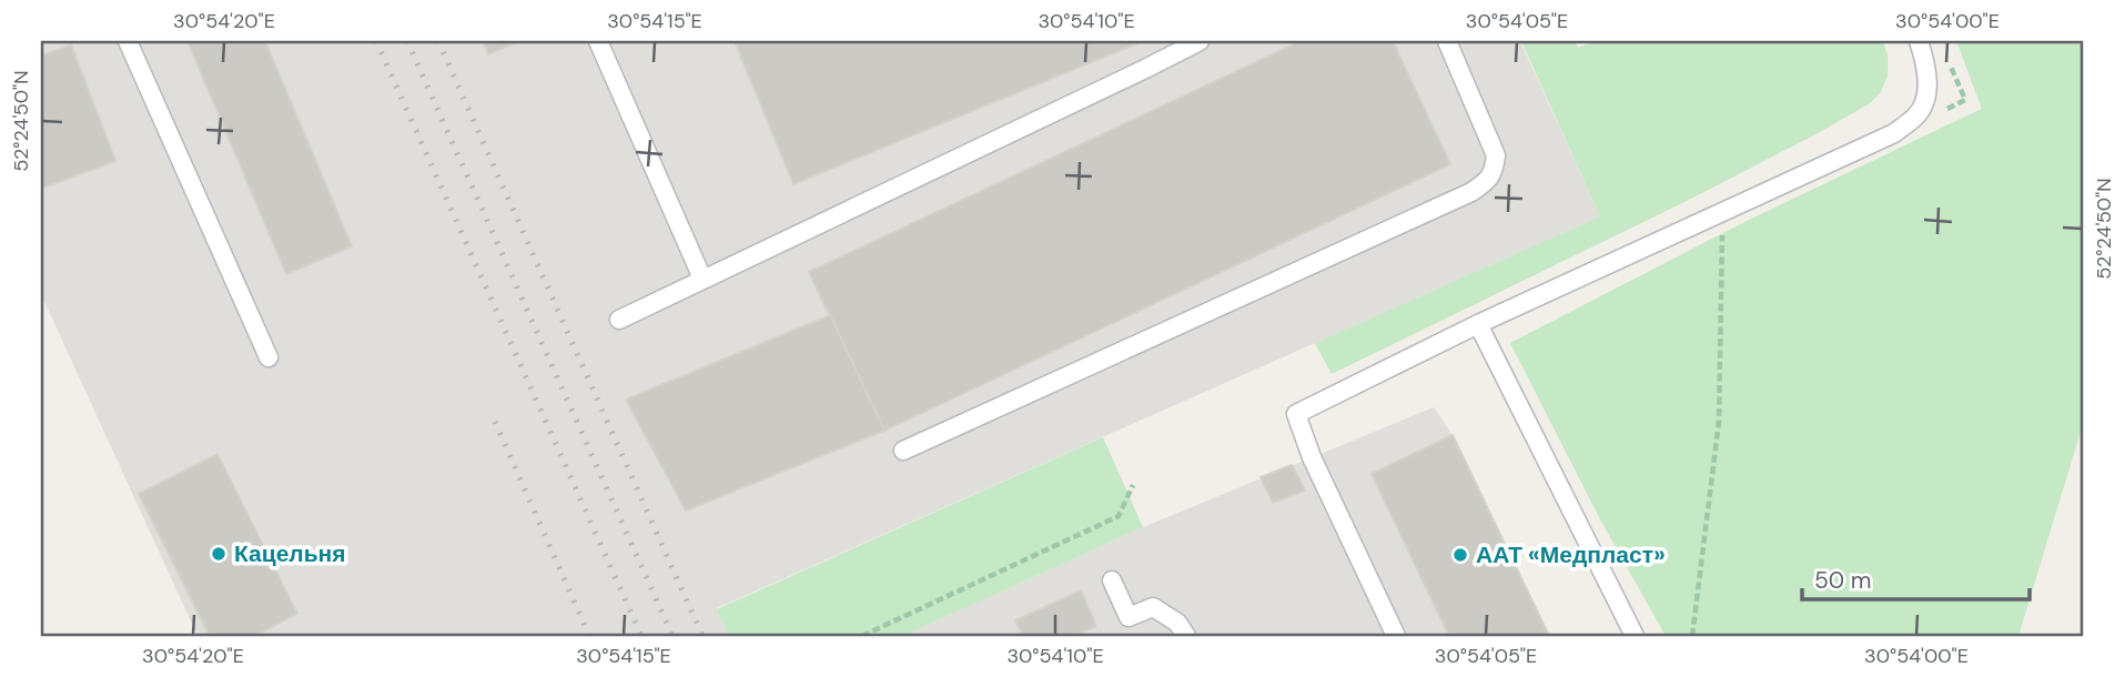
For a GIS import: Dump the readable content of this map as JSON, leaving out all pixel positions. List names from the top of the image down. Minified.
{"places":["Кацельня","ААТ «Медпласт»"],"scale_bar":"50 m","coordinates":["30°54'20\"E","30°54'15\"E","30°54'10\"E","30°54'05\"E","30°54'00\"E","52°24'50\"N"]}
